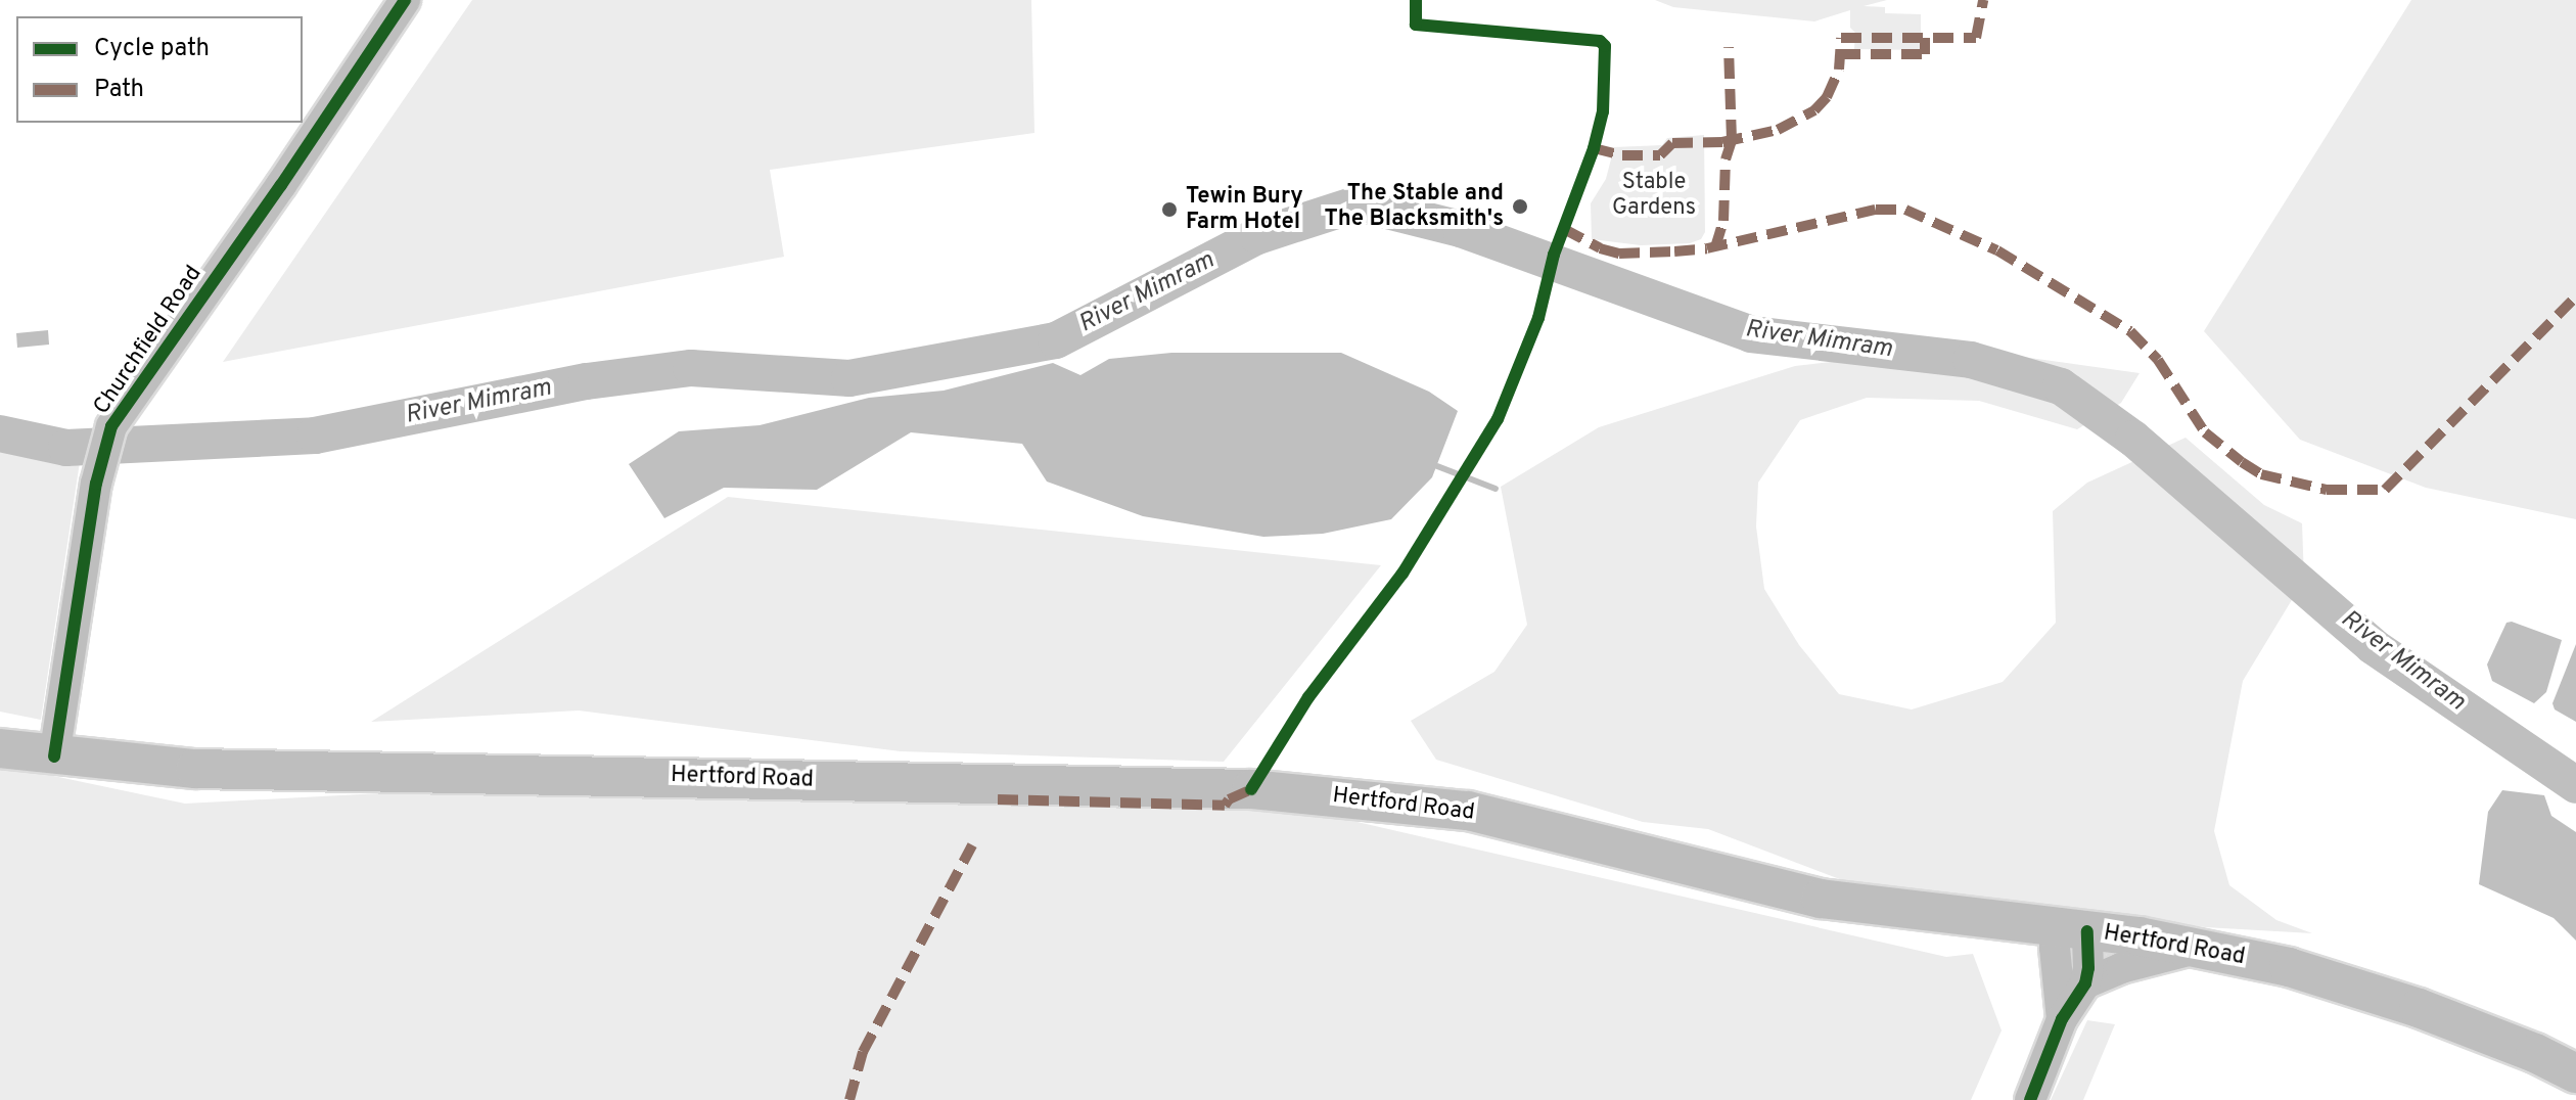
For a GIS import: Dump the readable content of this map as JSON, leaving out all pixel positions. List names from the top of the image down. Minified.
{"streets":{"main road":["Hertford Road"],"street":["Churchfield Road"]},"crossings":[["Churchfield Road","Hertford Road"]],"water":["River Mimram"],"parks":["Stable Gardens"],"places":["The Stable and The Blacksmith's","Tewin Bury Farm Hotel"],"legend":["Cycle path","Path"]}
